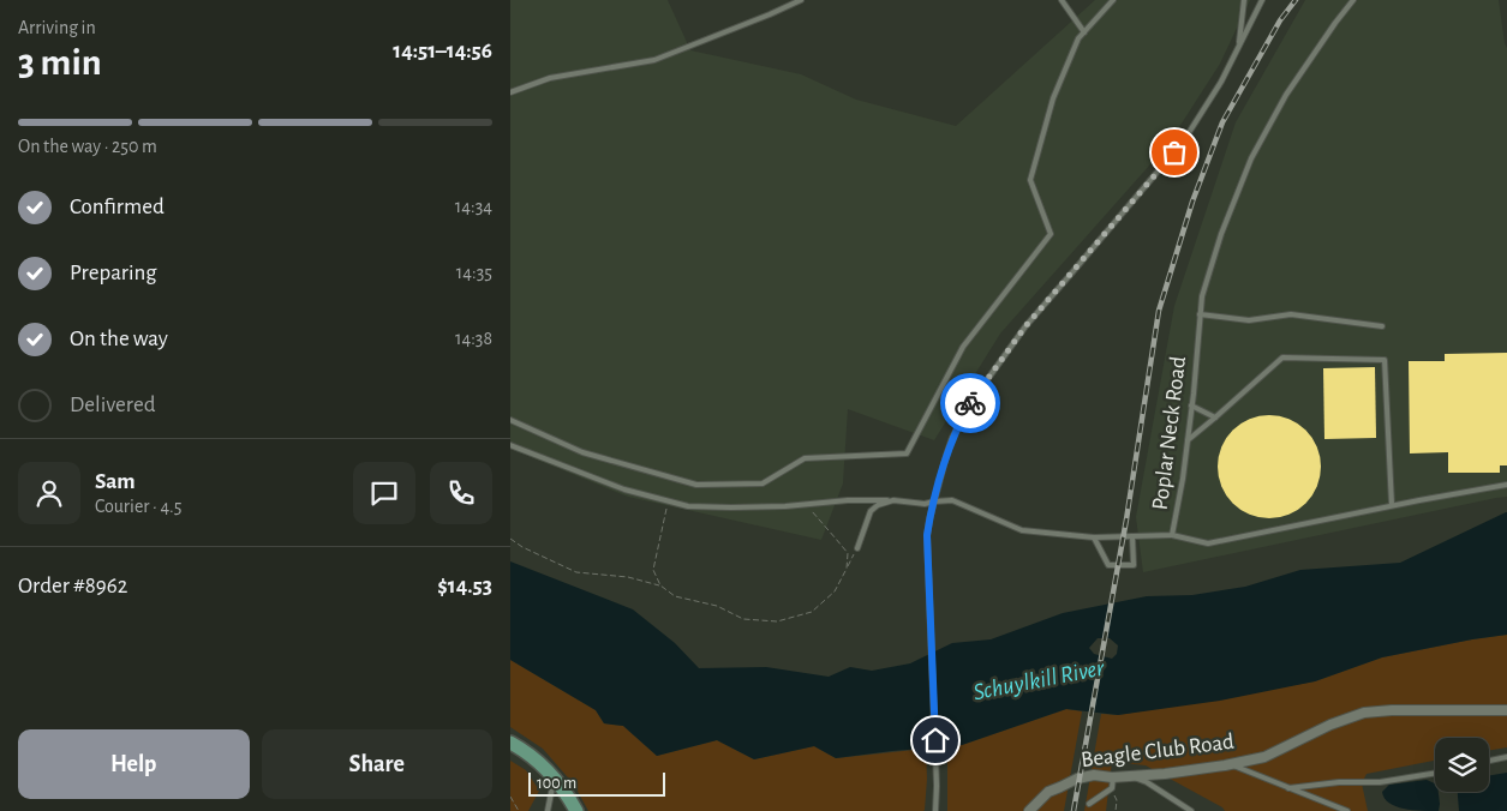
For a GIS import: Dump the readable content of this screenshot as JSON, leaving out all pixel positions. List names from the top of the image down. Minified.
{"streets":{"street":["Beagle Club Road"],"lane":["Poplar Neck Road"]},"water":["Schuylkill River"],"scale_bar":"100 m","page":{"heading":["3 min","Arriving in","14:51–14:56"],"panel":["Sam","Courier · 4.5","Order #8962","$14.53"],"bar":"On the way · 250 m","list":[["Confirmed","14:34"],["Preparing","14:35"],["On the way","14:38"],"Delivered"],"buttons":["Help","Share"],"scale":"100 m"}}
